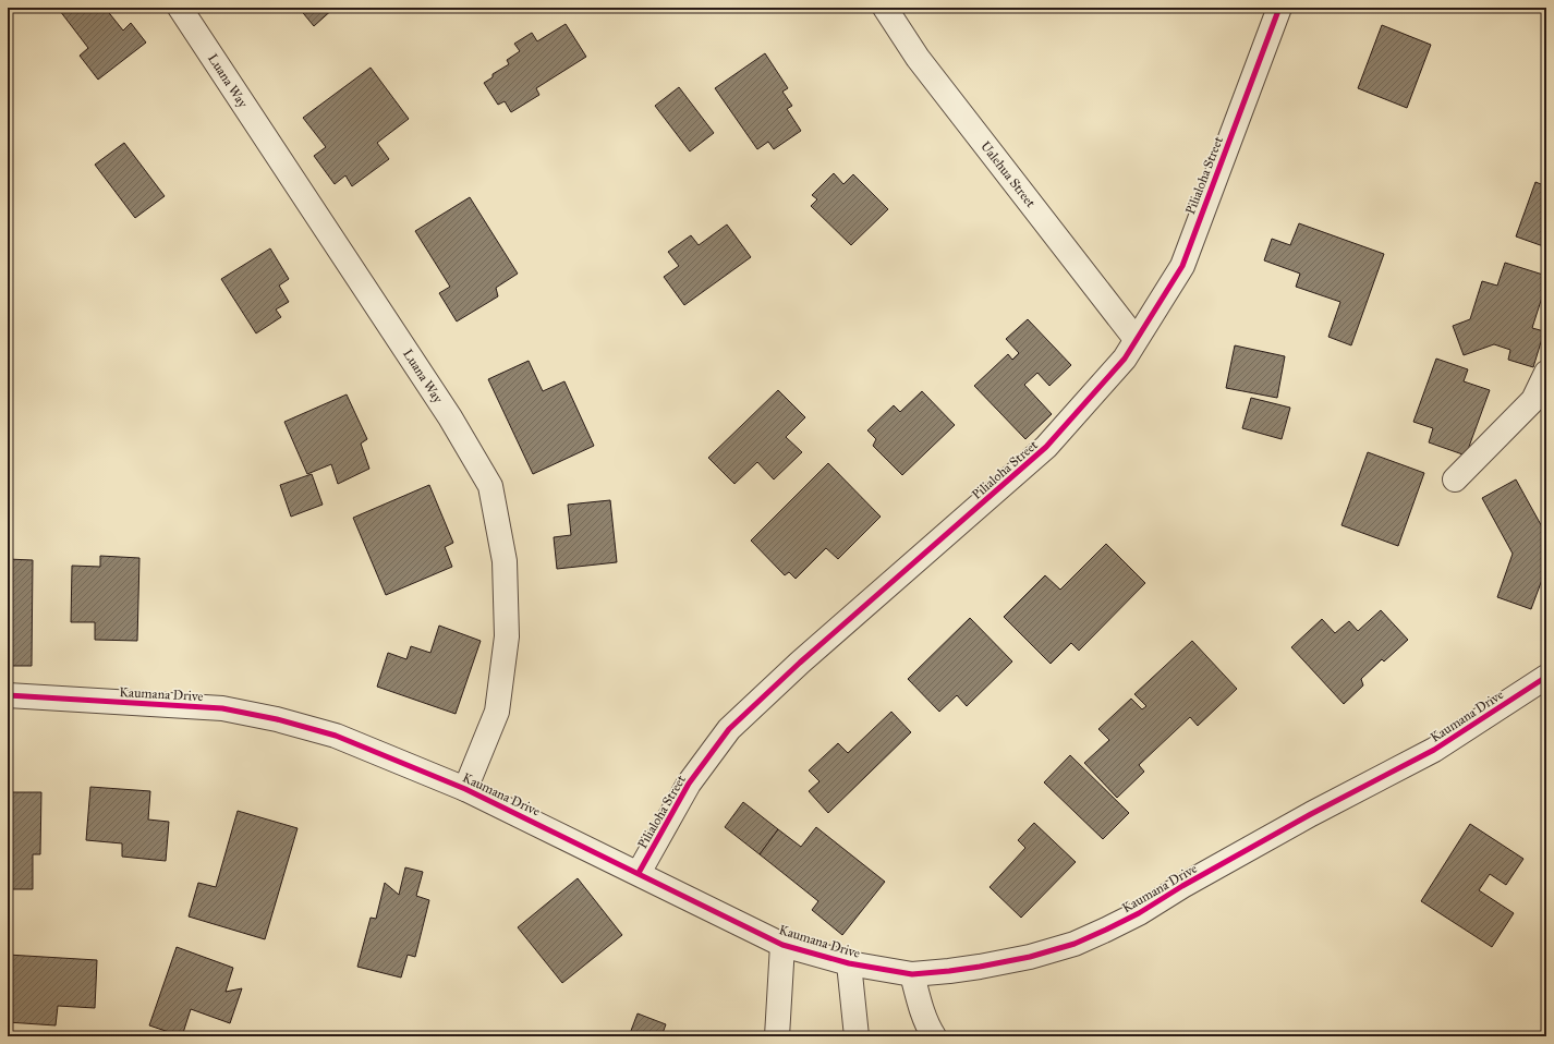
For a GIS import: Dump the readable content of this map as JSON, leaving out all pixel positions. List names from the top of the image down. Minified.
{"streets":{"street":["Luana Way","Ualehua Street","Pilialoha Street","Kaumana Drive"]},"crossings":[["Luana Way","Kaumana Drive"],["Ualehua Street","Pilialoha Street"],["Pilialoha Street","Kaumana Drive"]]}
